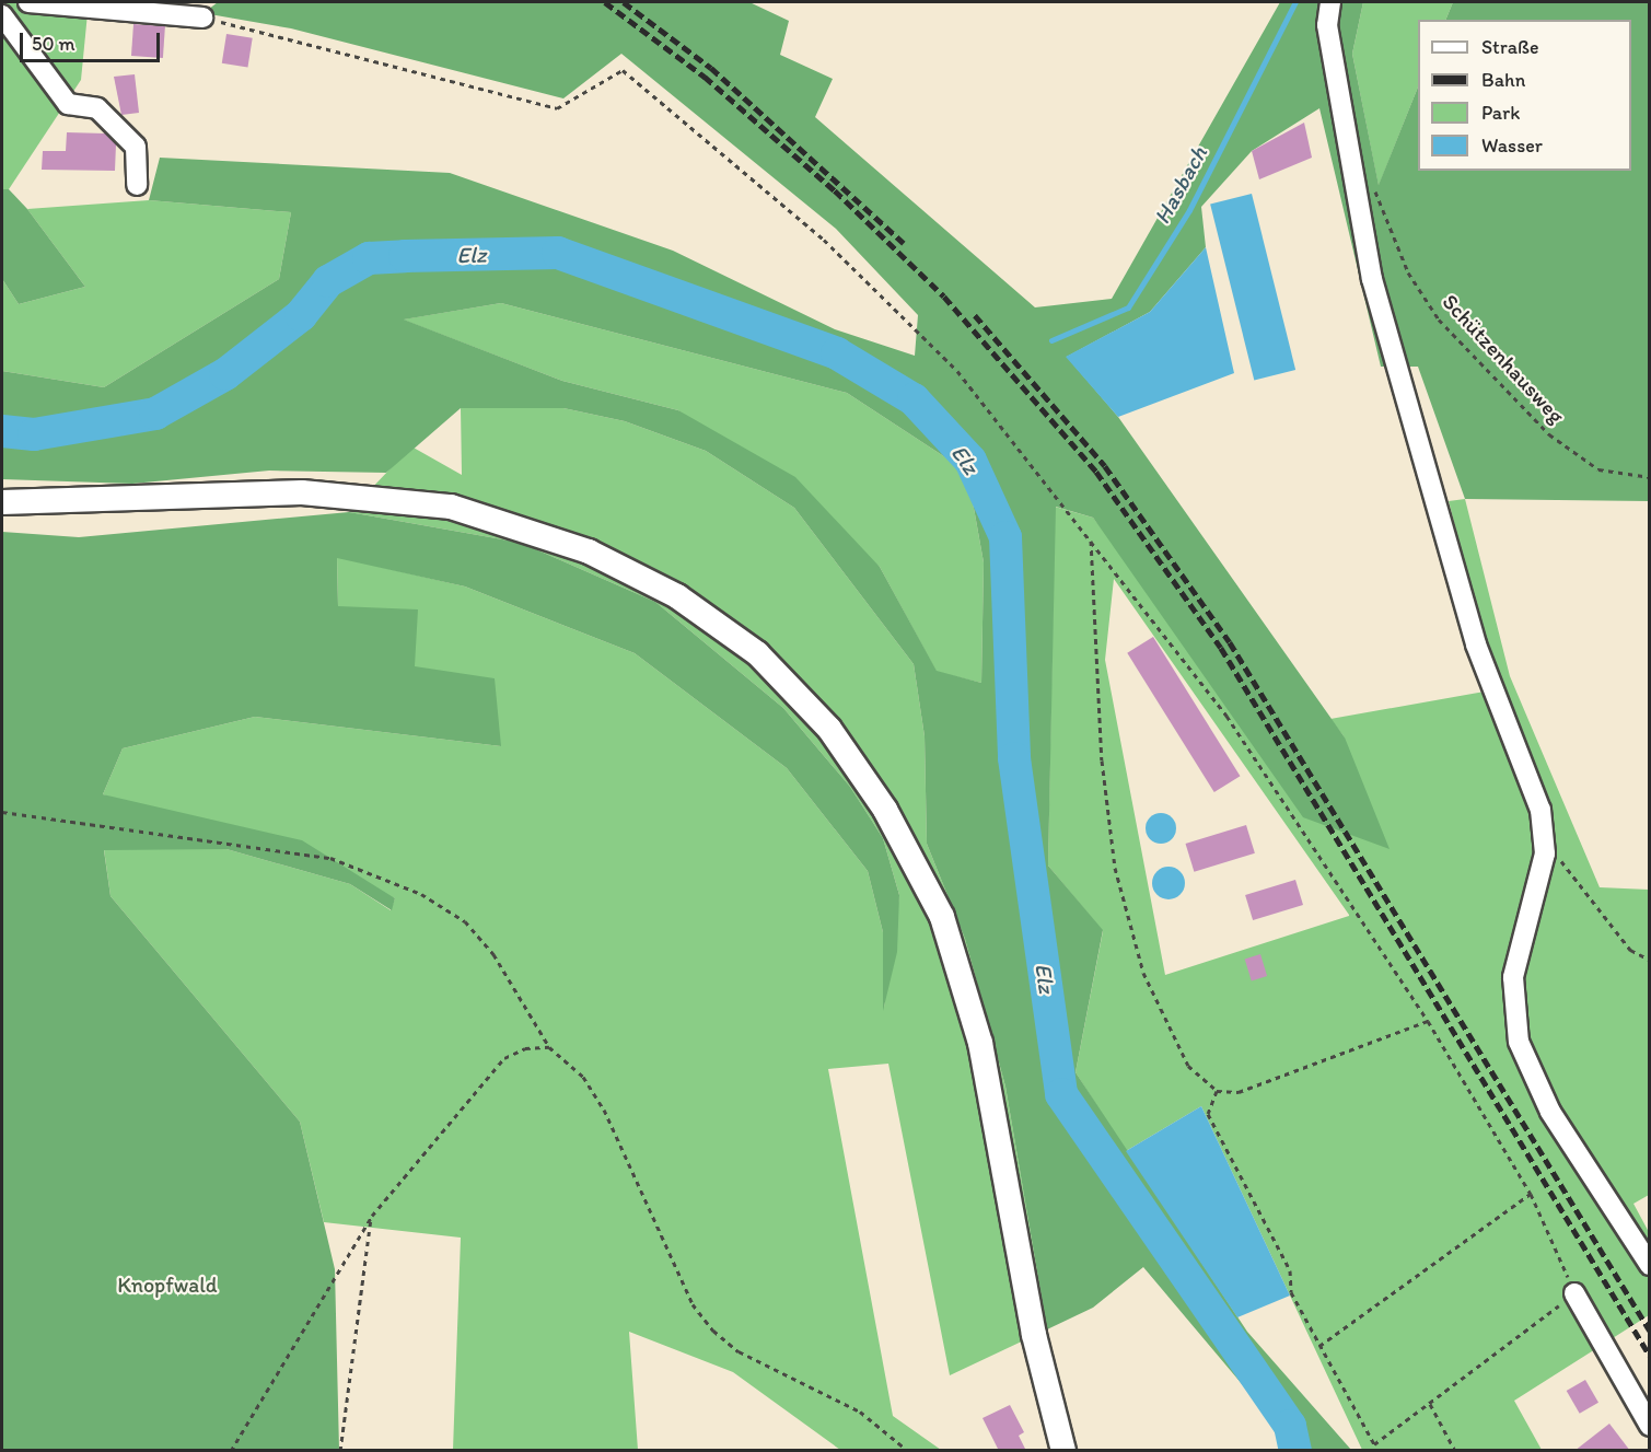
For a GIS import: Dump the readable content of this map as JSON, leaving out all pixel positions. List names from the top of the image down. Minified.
{"streets":{"path":["Schützenhausweg"]},"water":["Hasbach","Elz"],"parks":["Knopfwald"],"legend":["Straße","Bahn","Park","Wasser"],"scale_bar":"50 m"}
